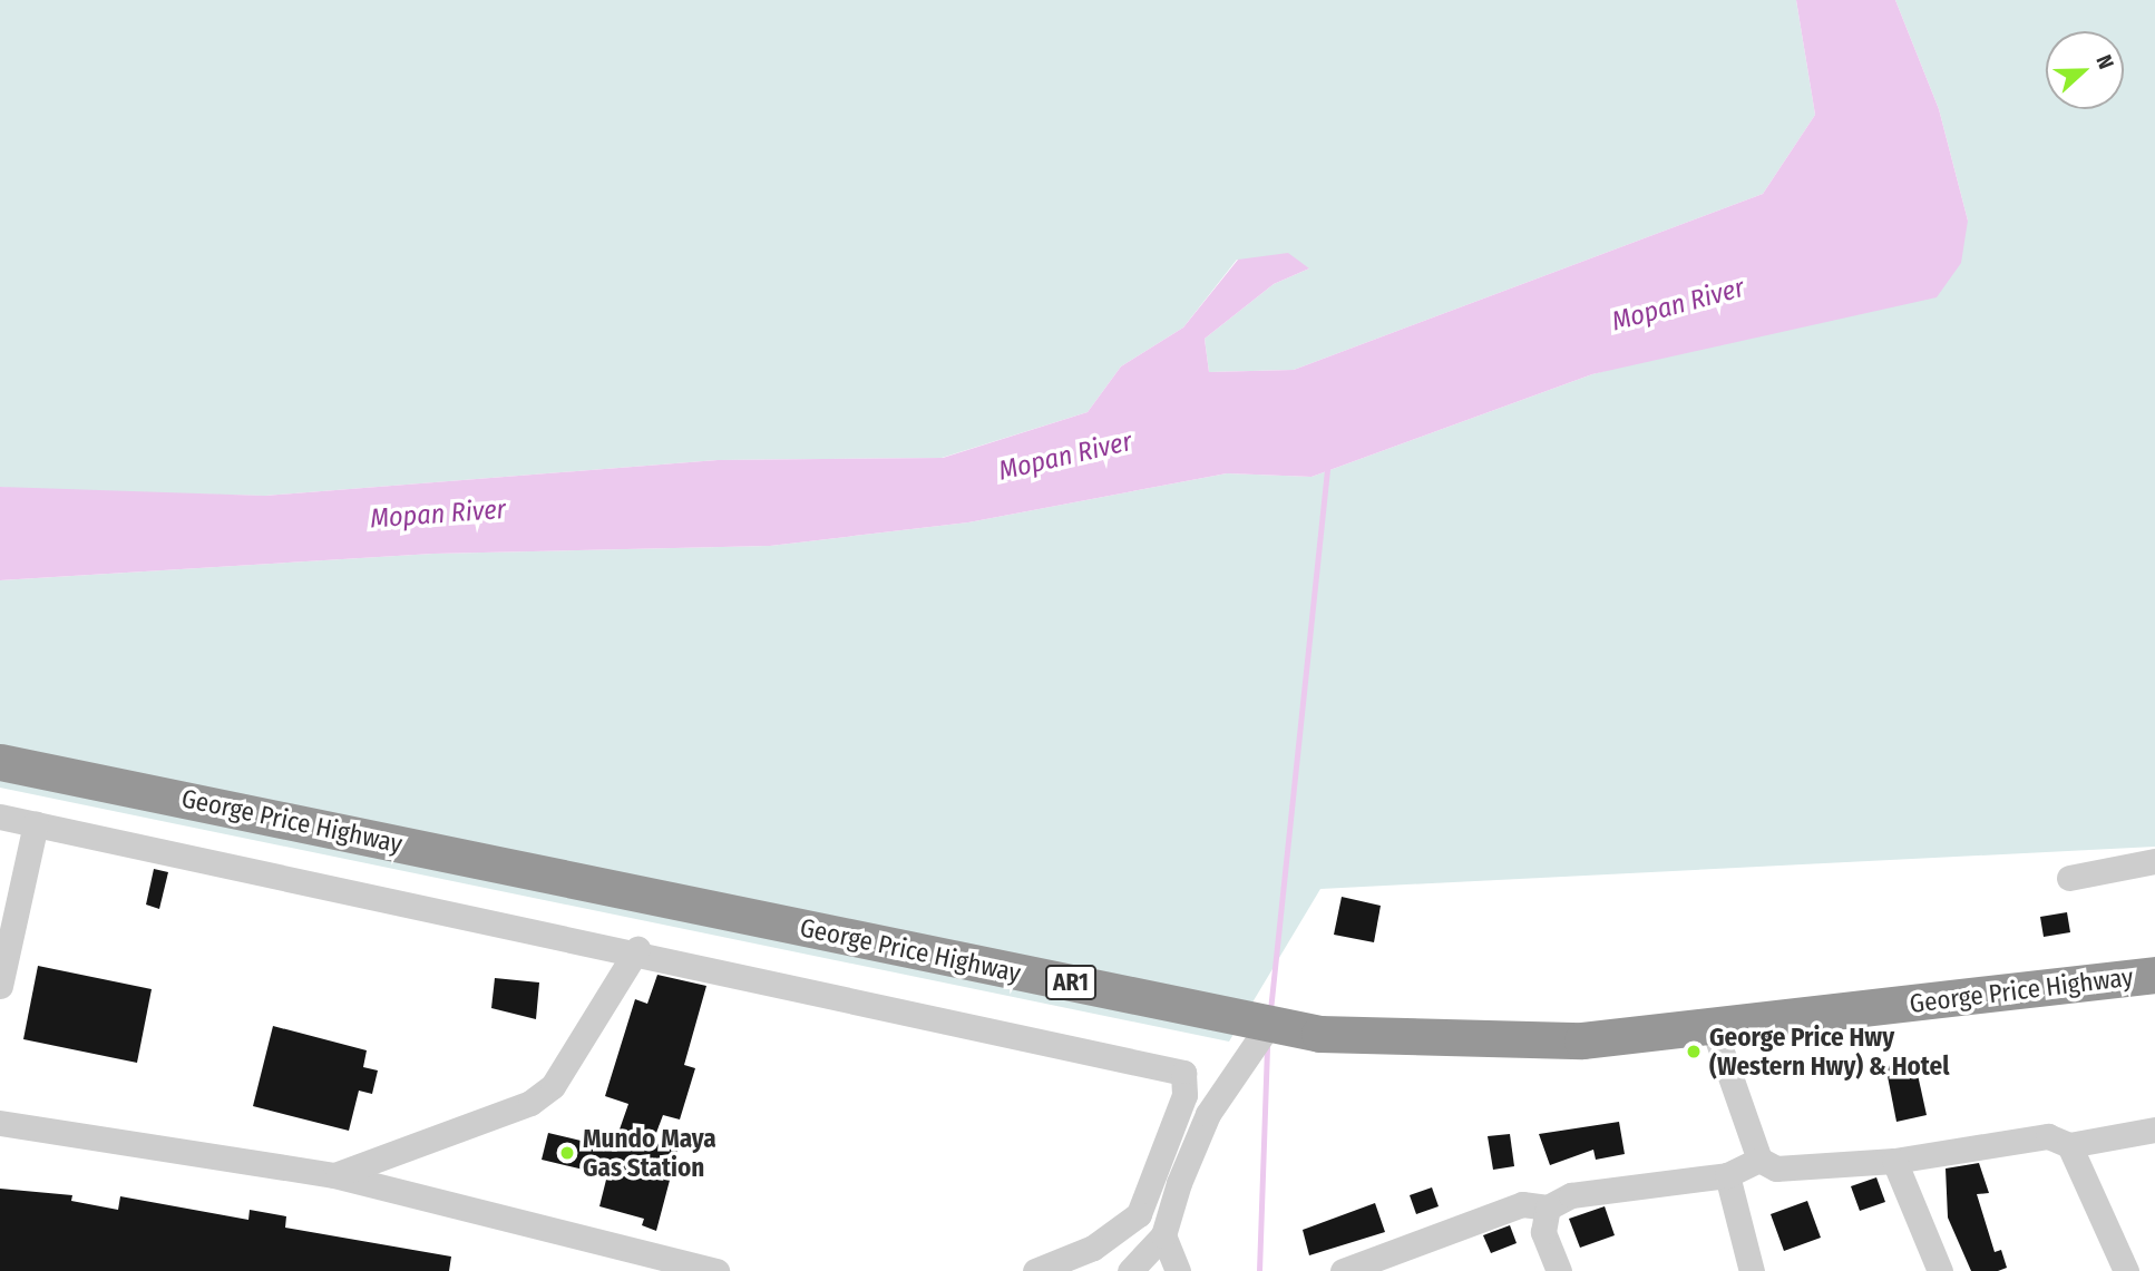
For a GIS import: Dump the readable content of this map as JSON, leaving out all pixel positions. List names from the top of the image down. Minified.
{"streets":{"highway":["George Price Highway","AR1"]},"water":["Mopan River"],"places":["George Price Hwy (Western Hwy) & Hotel","Mundo Maya Gas Station"],"north":"right"}
